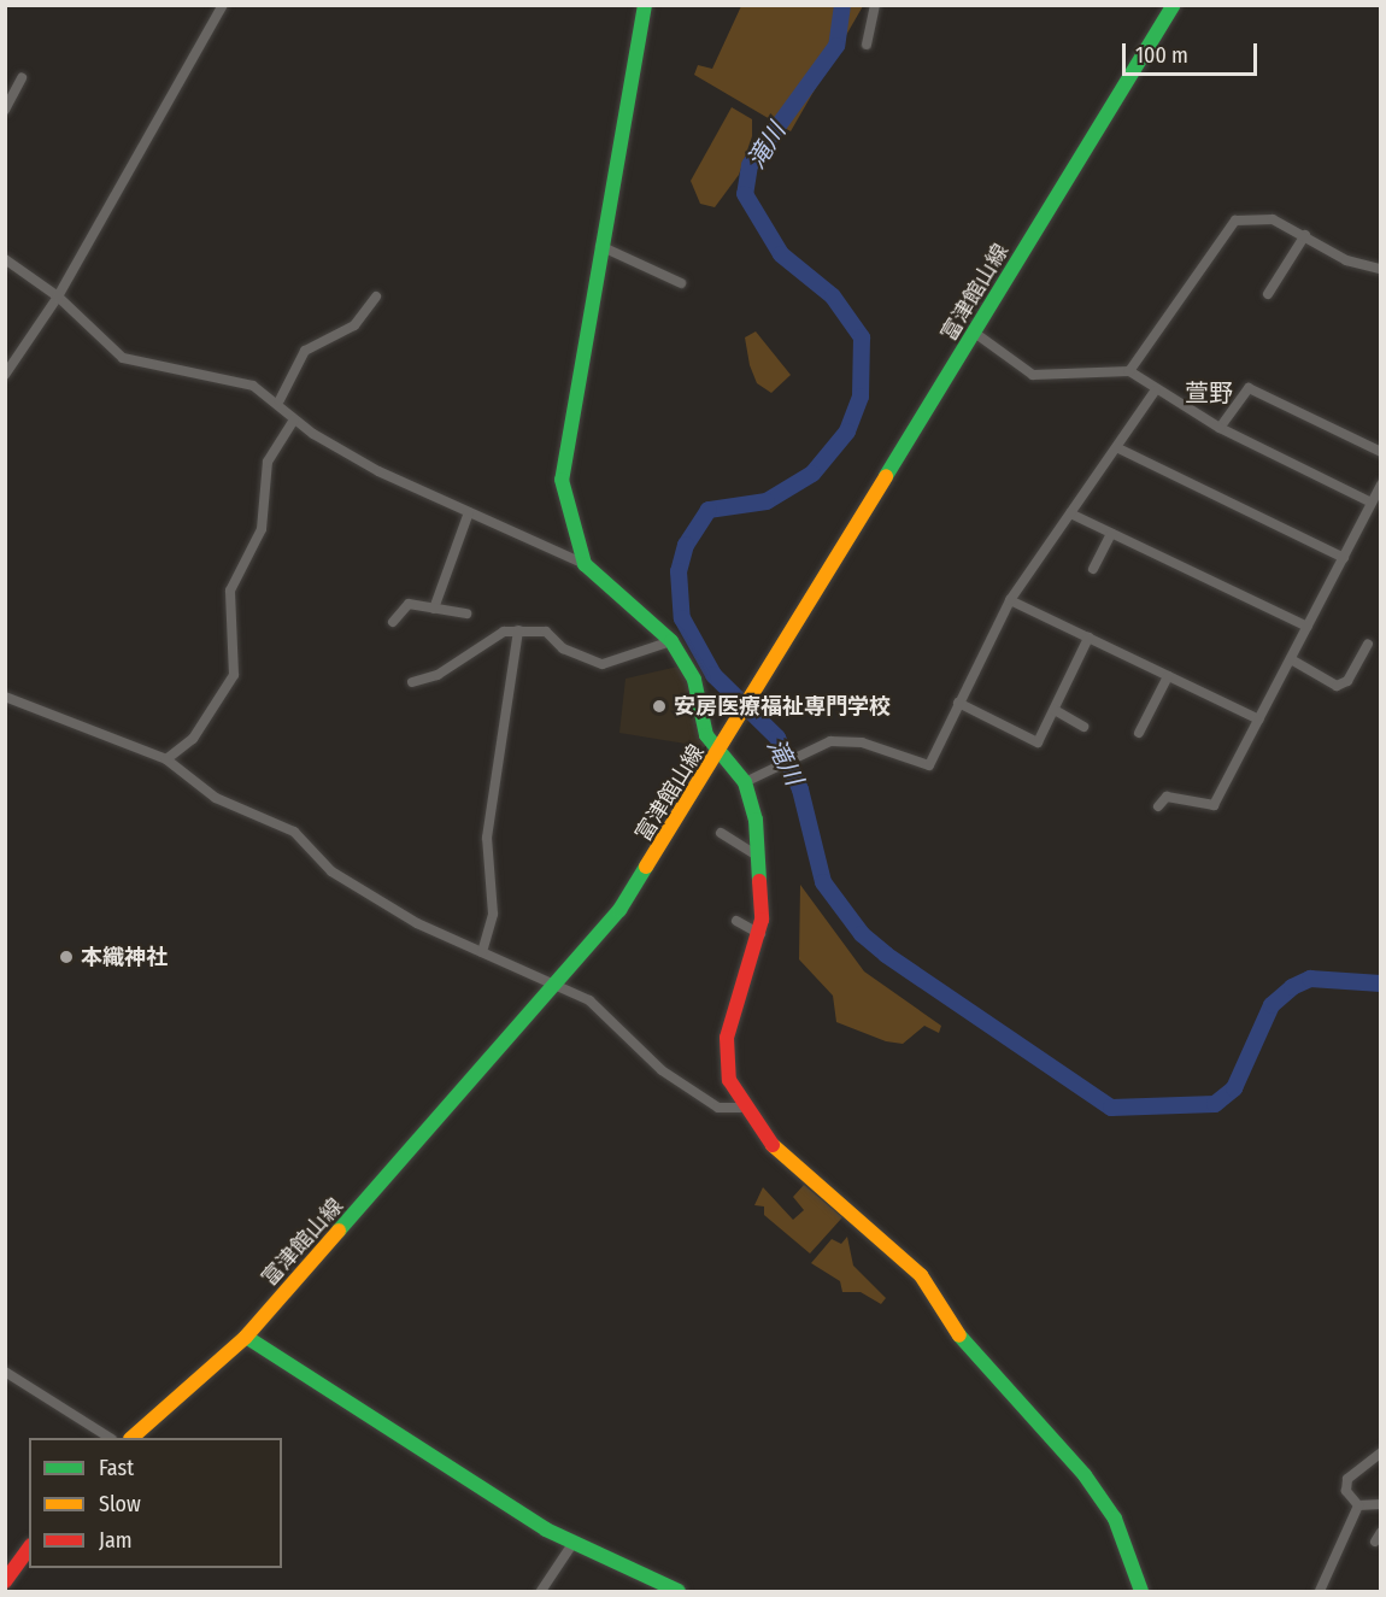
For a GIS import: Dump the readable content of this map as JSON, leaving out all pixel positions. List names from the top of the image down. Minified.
{"streets":{"street":["富津館山線"]},"districts":["萱野"],"water":["滝川"],"places":["安房医療福祉専門学校","本織神社"],"legend":["Fast","Slow","Jam"],"scale_bar":"100 m"}
